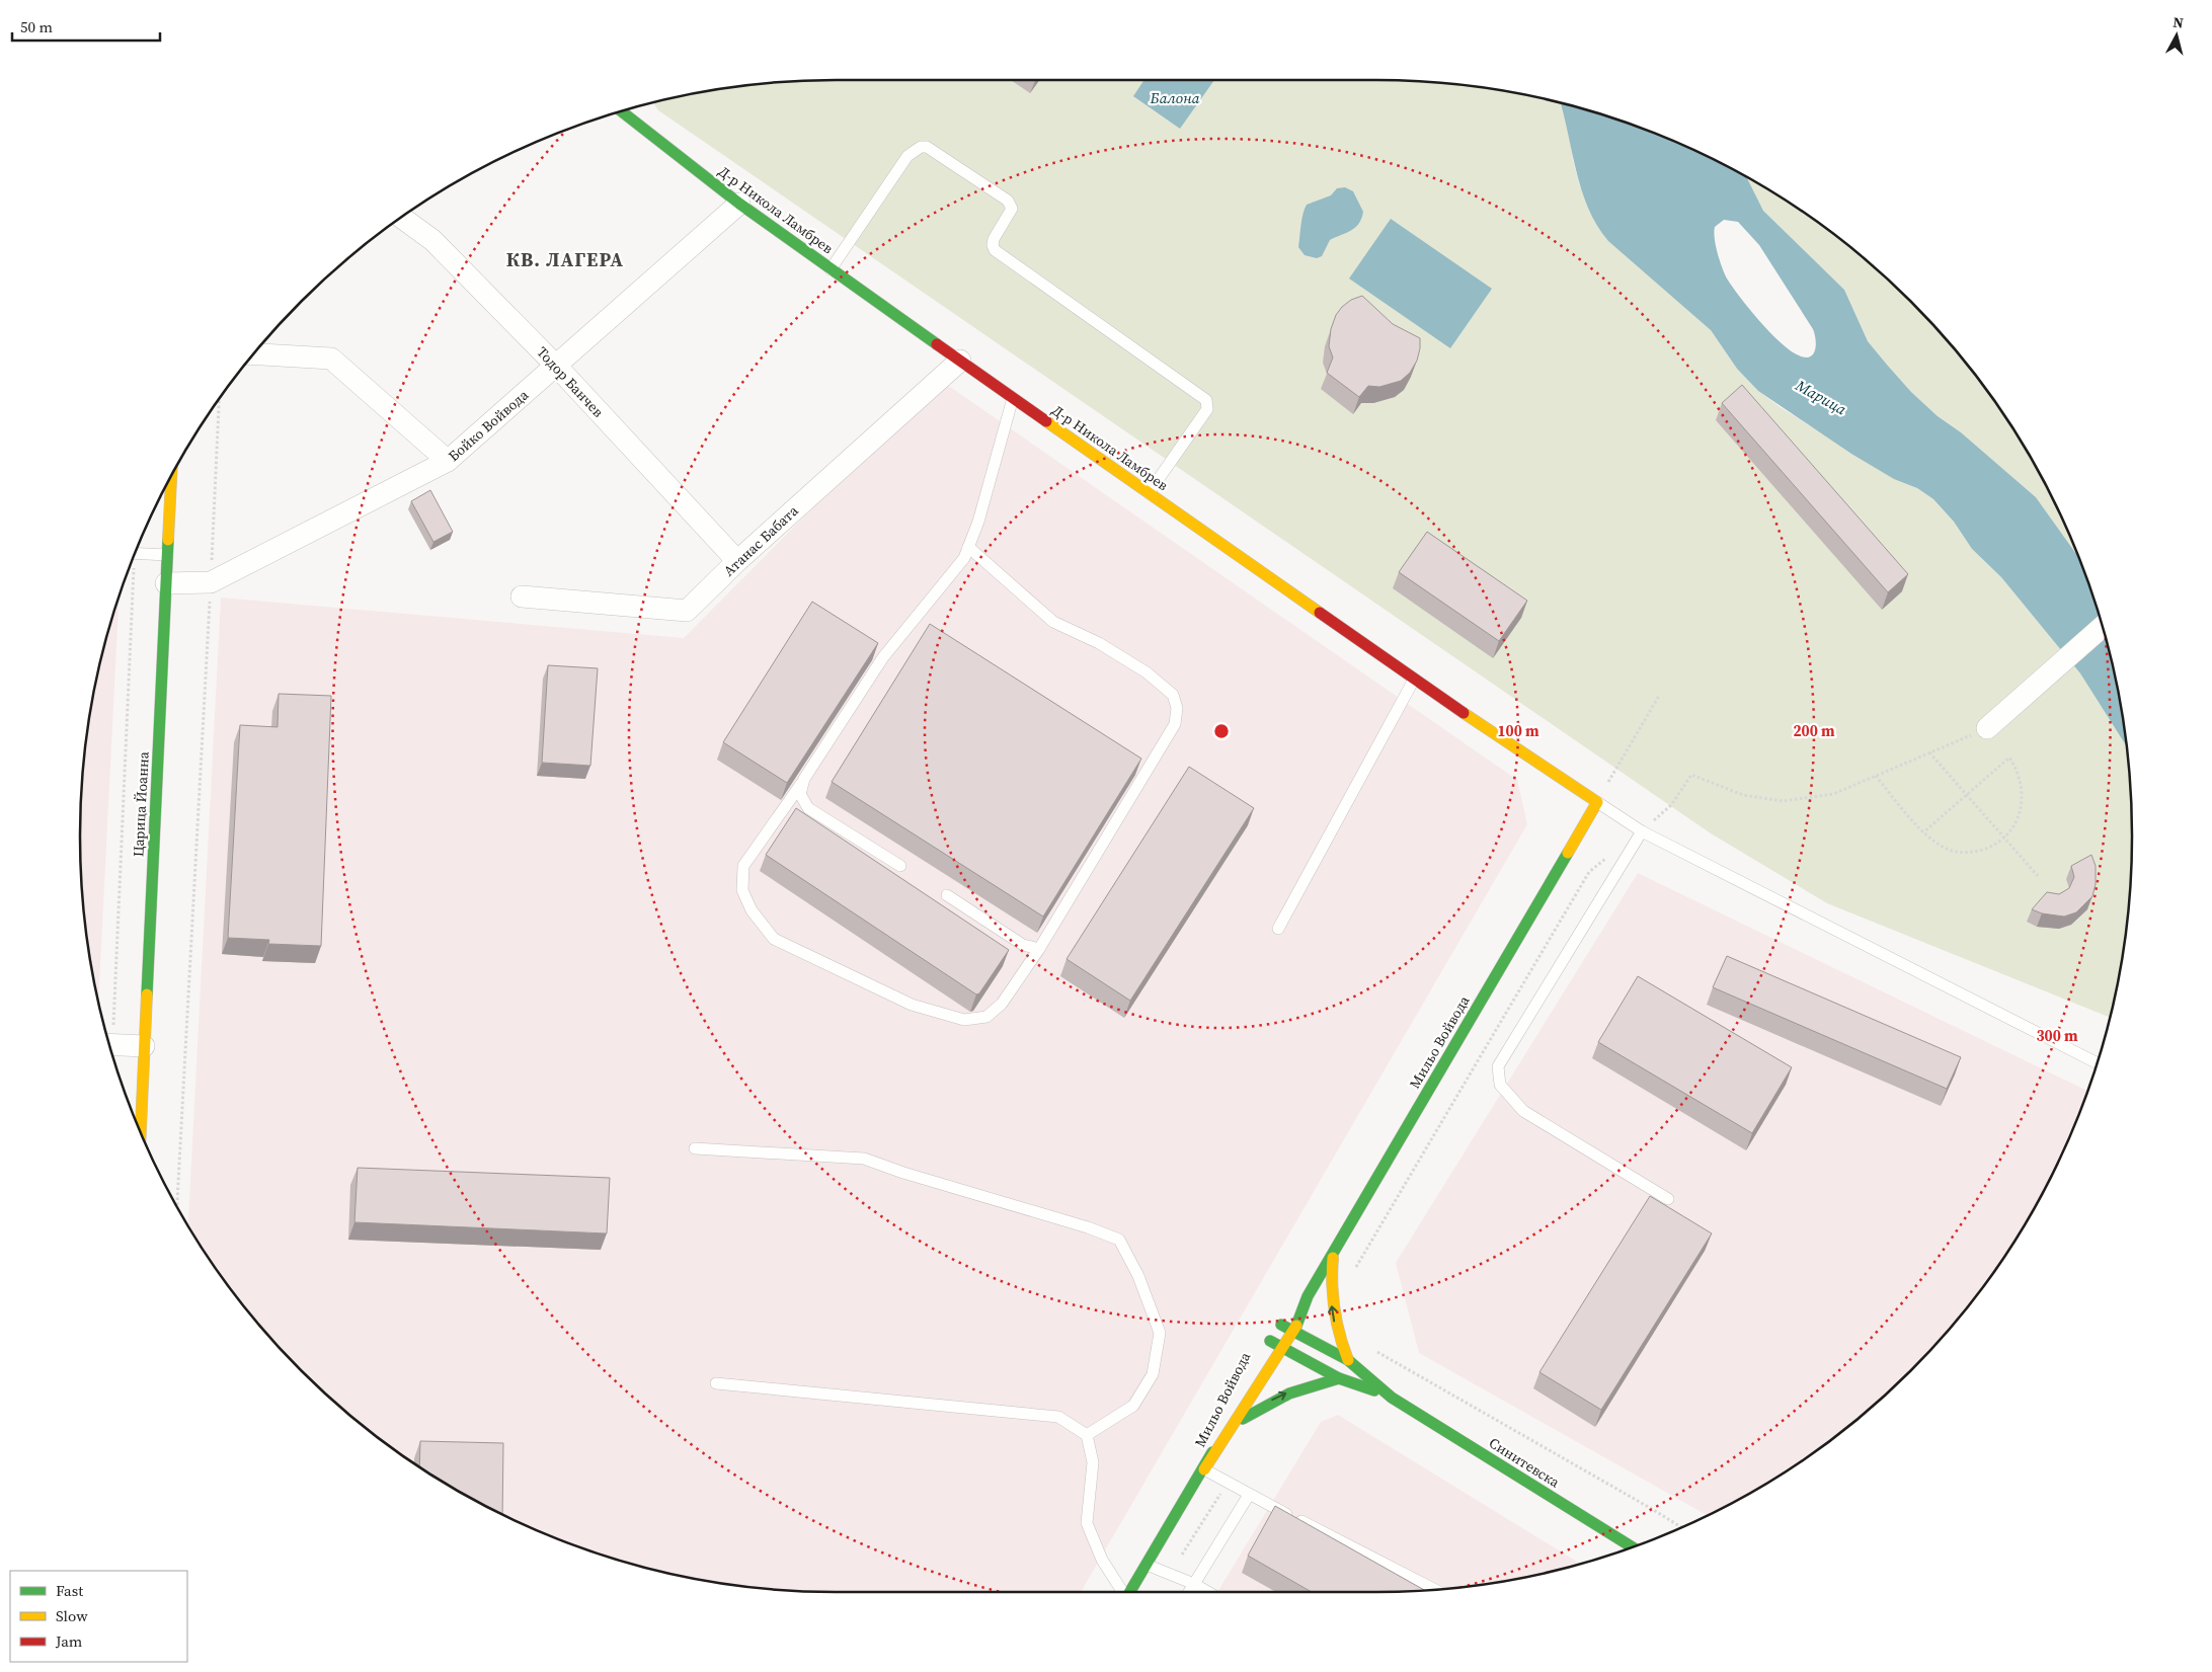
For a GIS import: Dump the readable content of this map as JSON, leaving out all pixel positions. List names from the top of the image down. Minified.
{"streets":{"street":["Д-р Никола Ламбрев","Тодор Банчев","Бойко Войвода","Атанас Бабата","Царица Йоанна","Мильо Войвода","Синитевска"]},"crossings":[["Д-р Никола Ламбрев","Бойко Войвода"],["Д-р Никола Ламбрев","Атанас Бабата"],["Д-р Никола Ламбрев","Мильо Войвода"],["Тодор Банчев","Бойко Войвода"],["Тодор Банчев","Атанас Бабата"],["Бойко Войвода","Царица Йоанна"],["Мильо Войвода","Синитевска"]],"districts":["КВ. ЛАГЕРА"],"water":["Балона","Марица"],"legend":["Fast","Slow","Jam"],"scale_bar":"50 m","north":"top","rings":["100 m","200 m","300 m"]}
